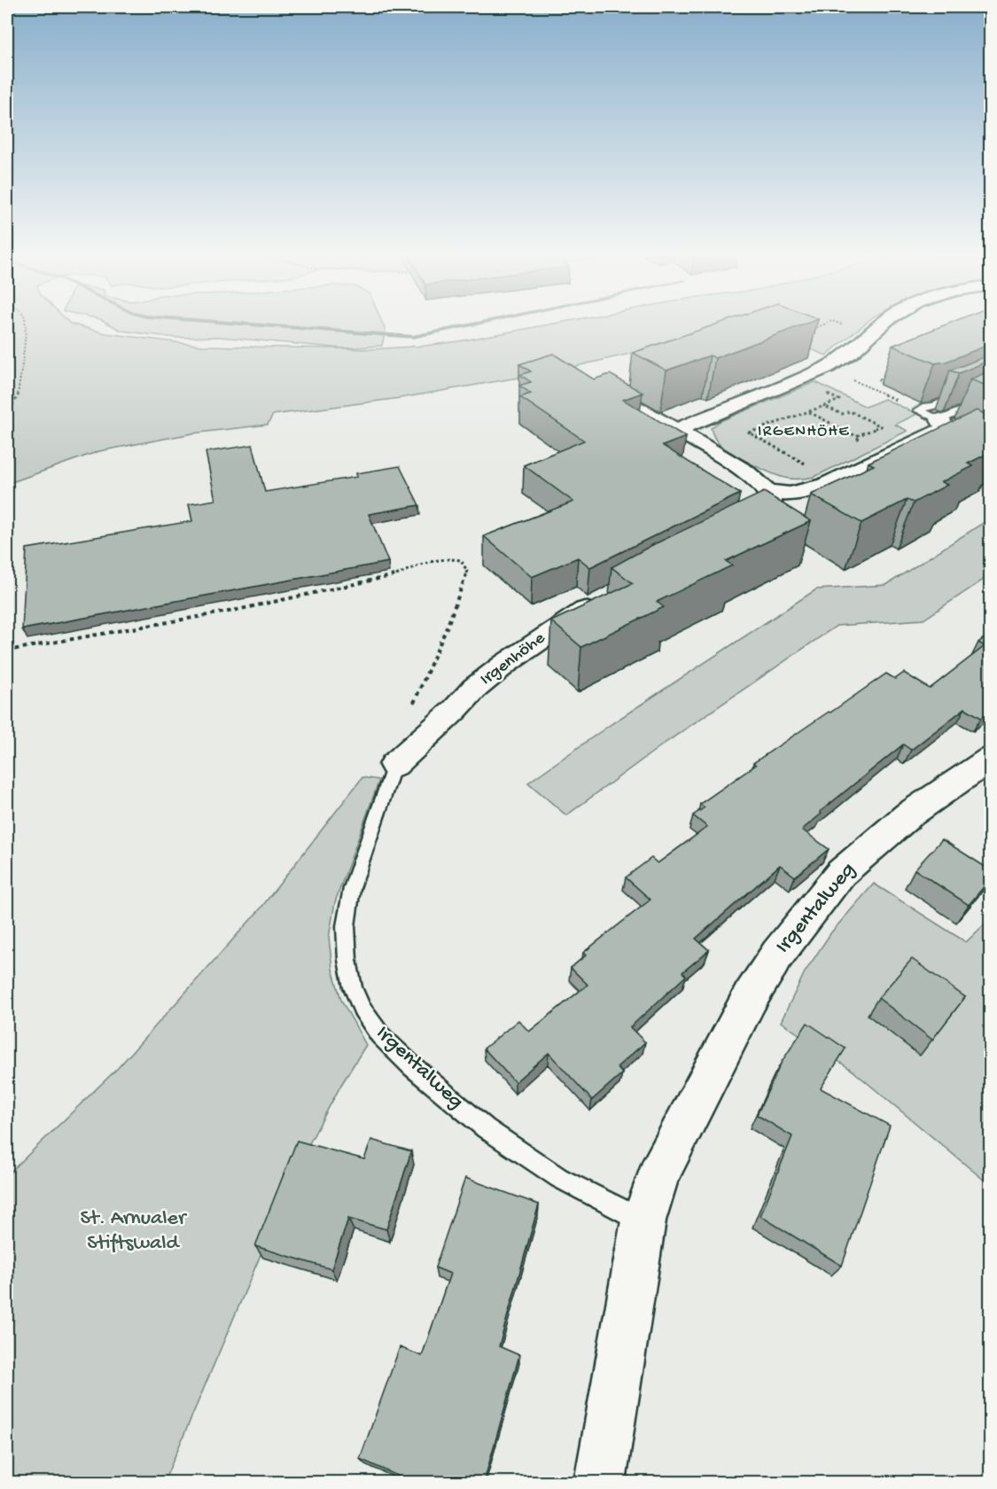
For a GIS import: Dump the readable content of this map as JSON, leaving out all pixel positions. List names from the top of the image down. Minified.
{"streets":{"street":["Irgenhöhe","Irgentalweg"]},"crossings":[["Irgenhöhe","Irgentalweg"]],"districts":["IRGENHÖHE"],"parks":["St. Arnualer Stiftswald"]}
